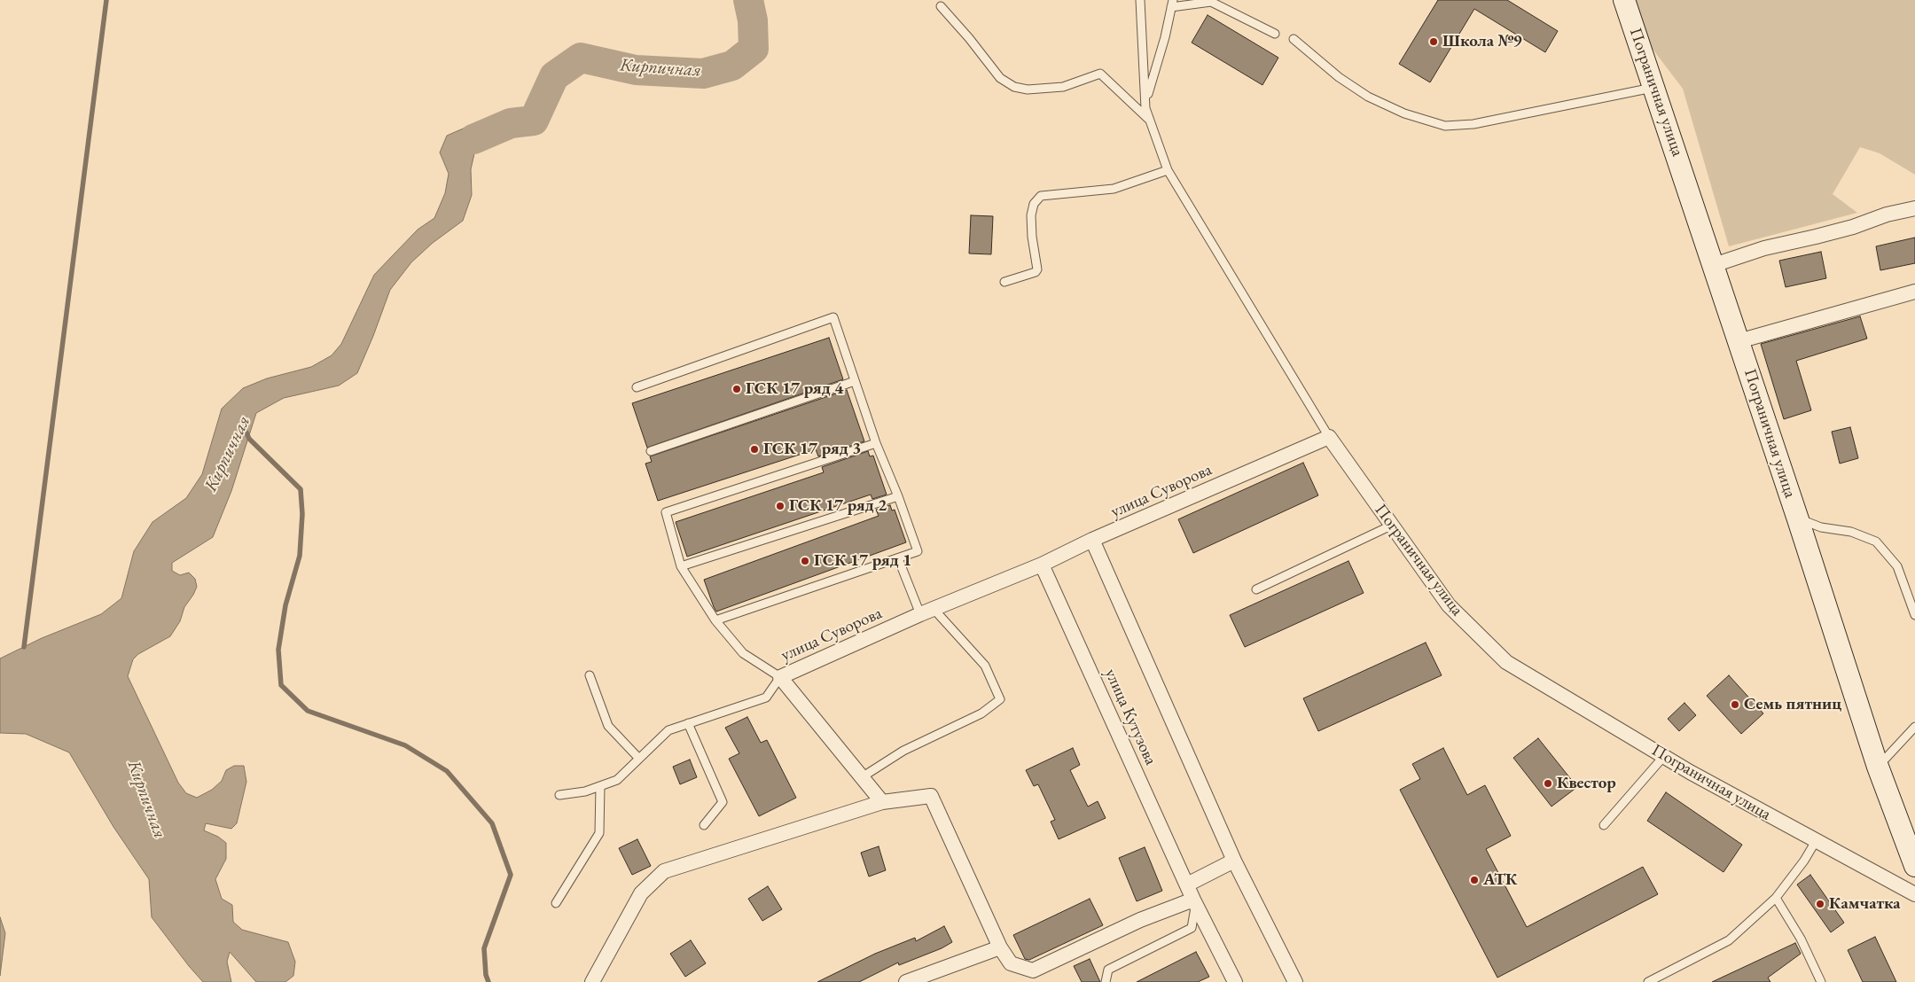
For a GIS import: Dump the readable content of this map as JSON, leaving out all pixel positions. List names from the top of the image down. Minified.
{"streets":{"street":["Пограничная улица","улица Суворова","улица Кутузова"]},"crossings":[["Пограничная улица","улица Суворова"],["улица Суворова","улица Кутузова"]],"water":["Кирпичная"],"places":["Школа №9","ГСК 17 ряд 4","ГСК 17 ряд 3","ГСК 17 ряд 2","ГСК 17 ряд 1","Семь пятниц","Квестор","АТК","Камчатка"]}
